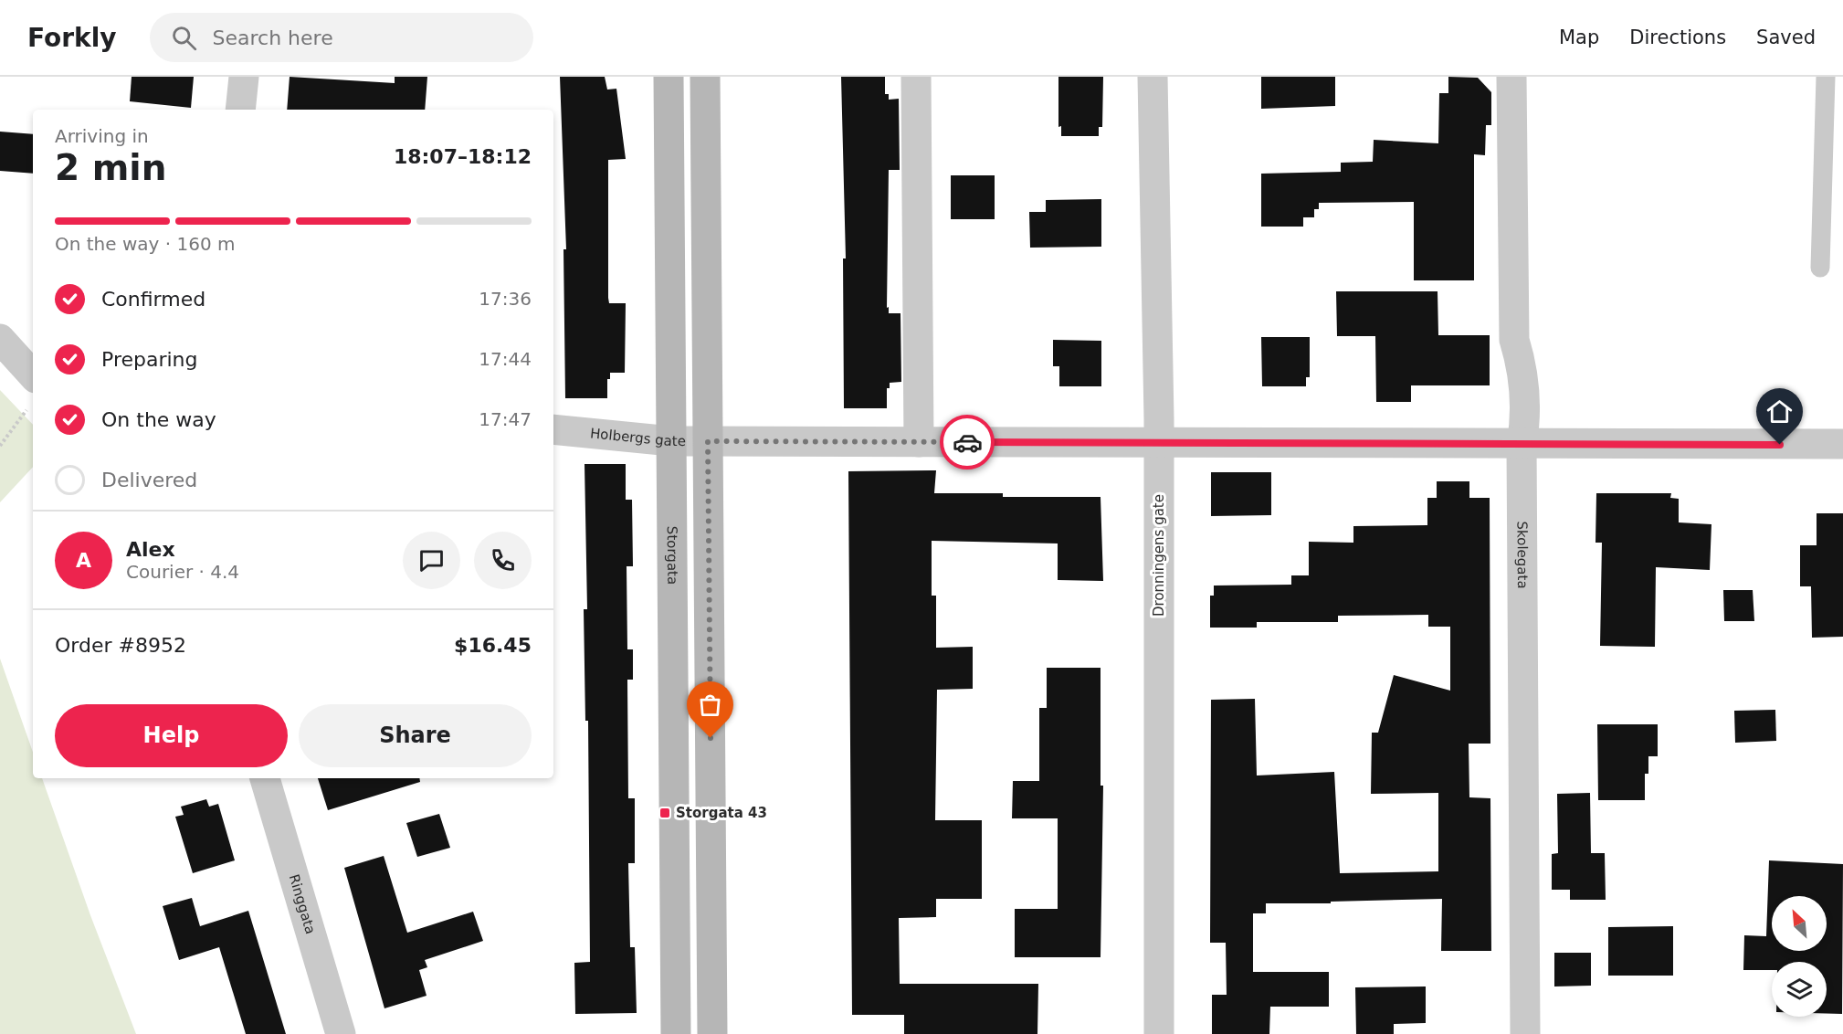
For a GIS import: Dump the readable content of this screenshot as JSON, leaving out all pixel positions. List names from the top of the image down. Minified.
{"streets":{"street":["Holbergs gate","Skolegata","Storgata","Dronningens gate","Ringgata"]},"crossings":[["Holbergs gate","Skolegata"],["Holbergs gate","Storgata"],["Holbergs gate","Dronningens gate"]],"places":{"transit":["Storgata 43"]},"north":"top left","page":{"header":"Forkly","search":"Search here","nav":["Map","Directions","Saved"],"heading":["2 min","Arriving in","18:07–18:12"],"panel":["Alex","Courier · 4.4","Order #8952","$16.45"],"bar":"On the way · 160 m","list":[["Confirmed","17:36"],["Preparing","17:44"],["On the way","17:47"],"Delivered"],"round":"A","buttons":["Help","Share"]}}
